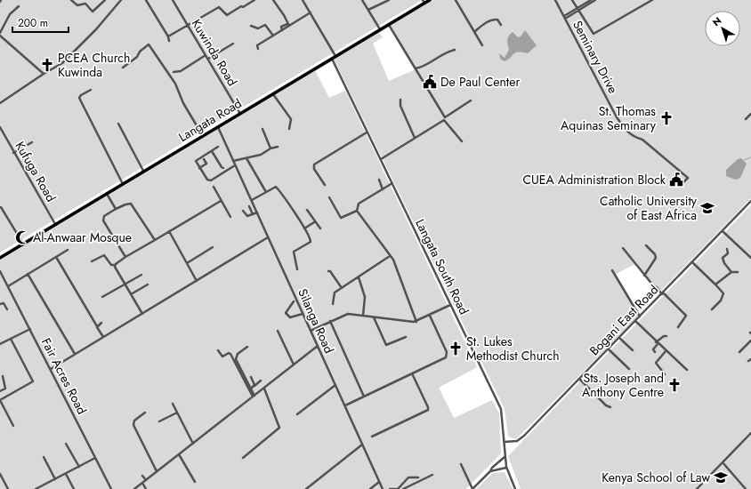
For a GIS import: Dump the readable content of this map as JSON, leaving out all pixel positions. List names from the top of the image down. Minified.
{"streets":{"main road":["Langata Road"],"street":["Kuwinda Road","Seminary Drive","Kufuga Road","Langata South Road","Bogani East Road","Silanga Road","Fair Acres Road"]},"crossings":[["Kuwinda Road","Langata Road"],["Langata Road","Kufuga Road"],["Langata Road","Langata South Road"],["Langata Road","Silanga Road"],["Langata South Road","Bogani East Road"]],"places":{"church":["PCEA Church Kuwinda","St. Thomas Aquinas Seminary","St. Lukes Methodist Church","Sts. Joseph and Anthony Centre"],"public building":["De Paul Center","CUEA Administration Block"],"school or university":["Catholic University of East Africa","Kenya School of Law"],"mosque":["Al-Anwaar Mosque"]},"scale_bar":"200 m","north":"top left"}
